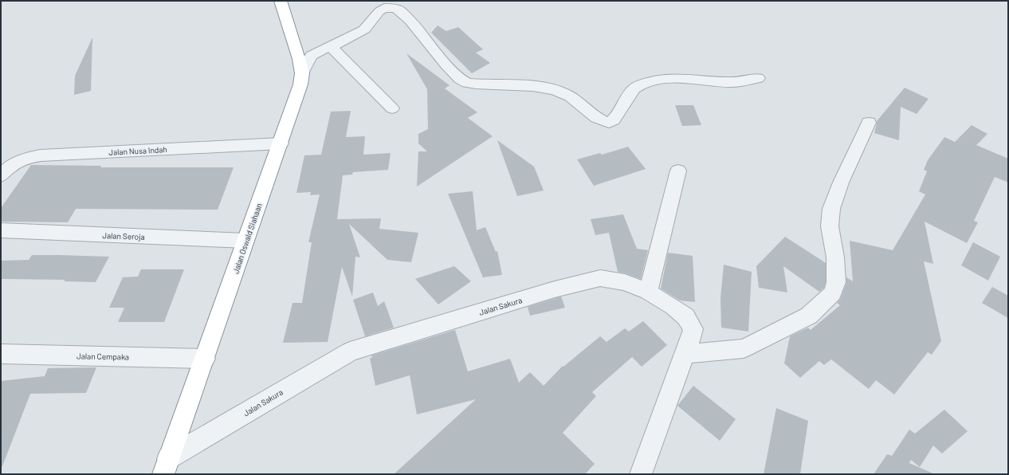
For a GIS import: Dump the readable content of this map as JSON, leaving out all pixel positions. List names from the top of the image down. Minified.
{"streets":{"highway":["Jalan Oswald Siahaan"],"street":["Jalan Nusa Indah","Jalan Seroja","Jalan Sakura","Jalan Cempaka"]},"crossings":[["Jalan Nusa Indah","Jalan Oswald Siahaan"],["Jalan Seroja","Jalan Oswald Siahaan"],["Jalan Oswald Siahaan","Jalan Sakura"],["Jalan Oswald Siahaan","Jalan Cempaka"]]}
